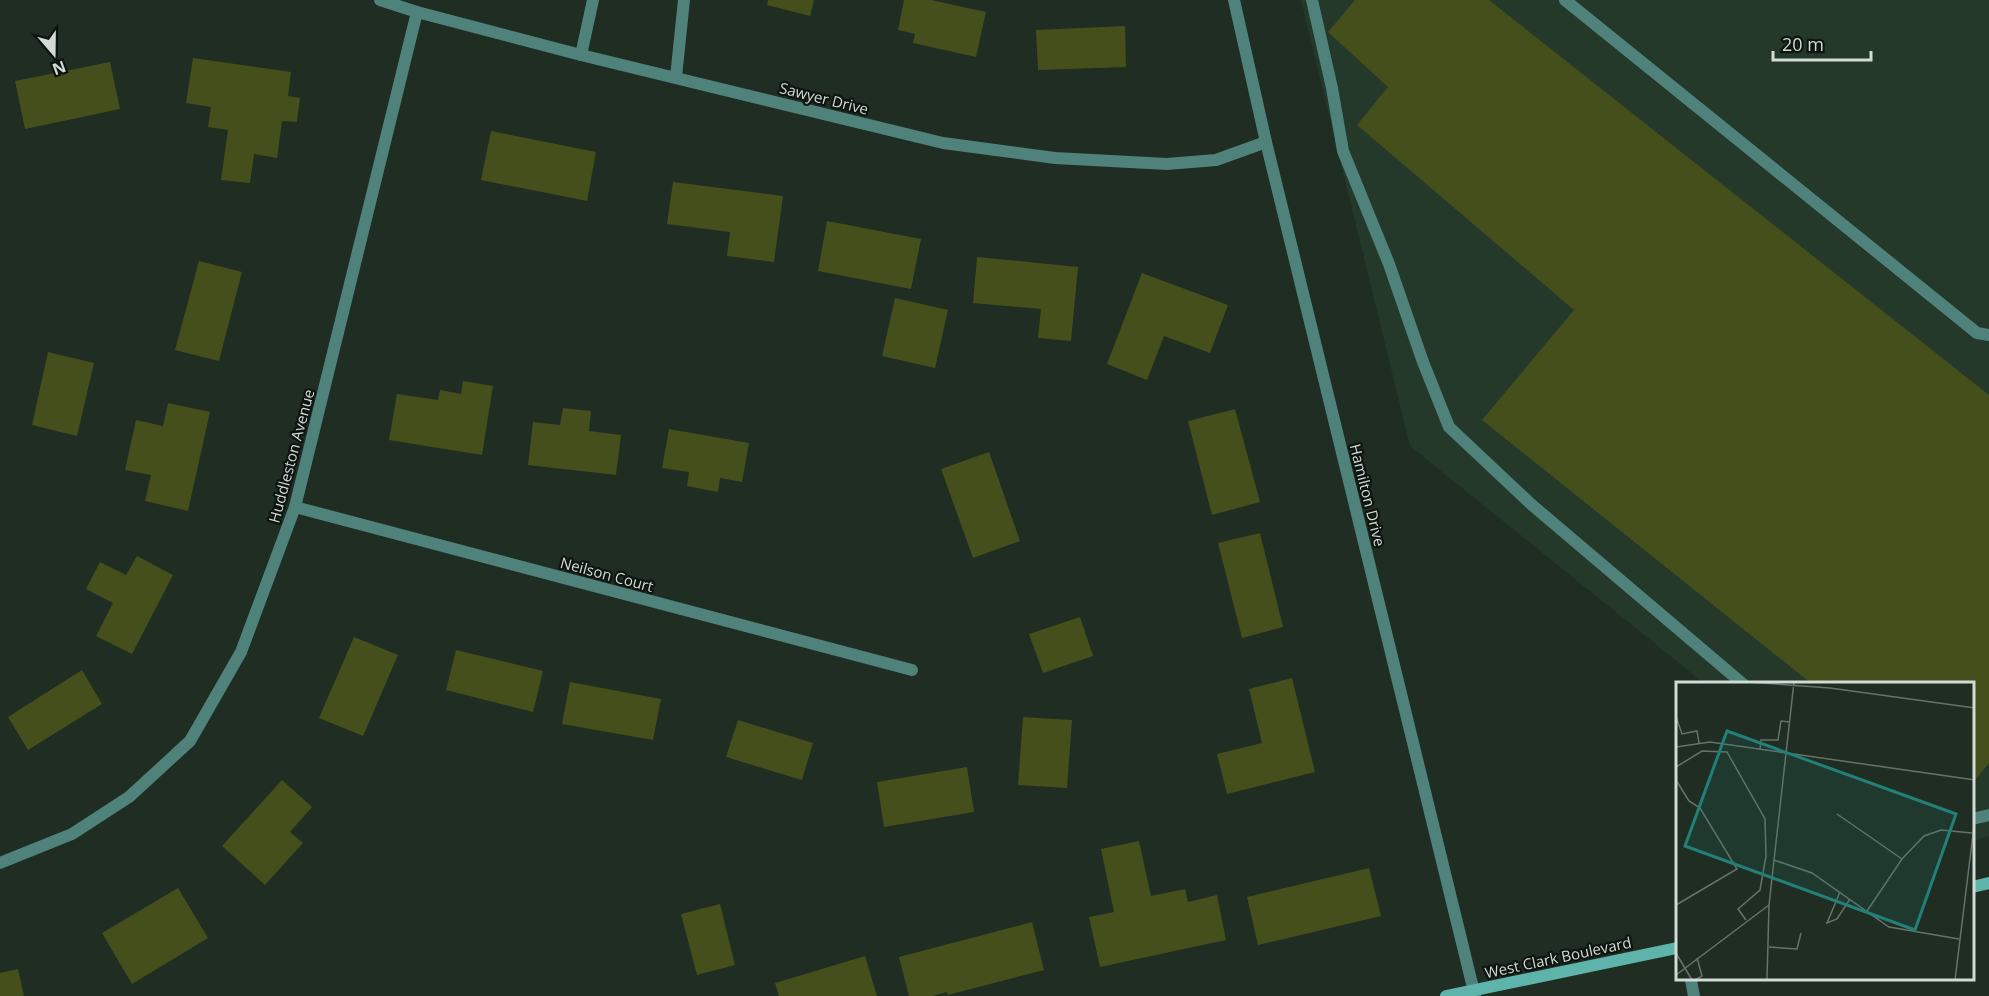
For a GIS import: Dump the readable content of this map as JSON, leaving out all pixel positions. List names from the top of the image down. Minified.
{"streets":{"street":["Sawyer Drive","Huddleston Avenue","Hamilton Drive","Neilson Court","West Clark Boulevard"]},"crossings":[["Sawyer Drive","Huddleston Avenue"],["Sawyer Drive","Hamilton Drive"],["Huddleston Avenue","Neilson Court"],["Hamilton Drive","West Clark Boulevard"]],"scale_bar":"20 m","north":"bottom"}
